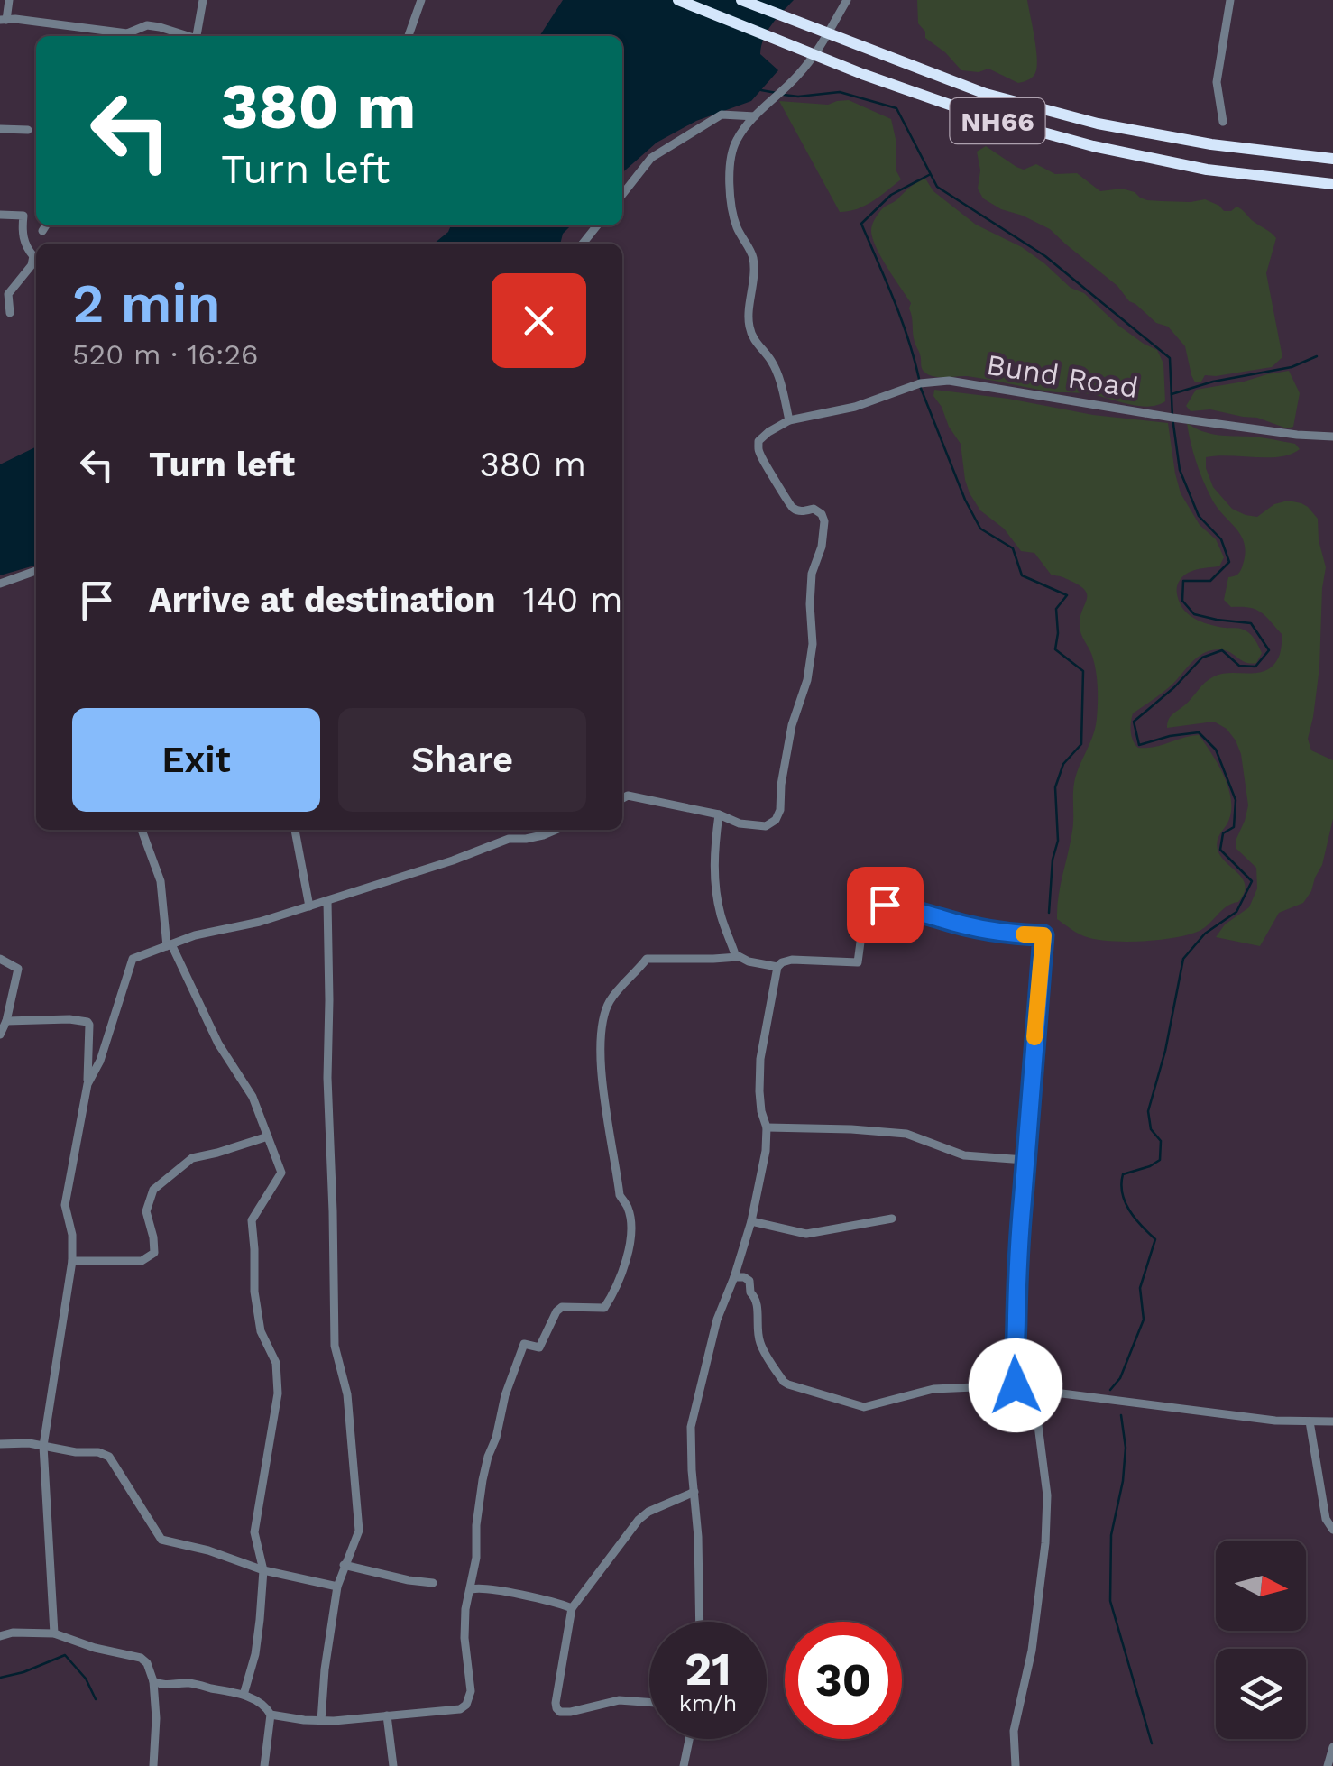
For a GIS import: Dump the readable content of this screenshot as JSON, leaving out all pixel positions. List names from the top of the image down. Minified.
{"streets":{"highway":["NH66"],"street":["Bund Road"]},"north":"right","page":{"turn":["380 m","Turn left"],"heading":["2 min","520 m · 16:26"],"list":[{"name":"Turn left","value":"380 m"},{"name":"Arrive at destination","value":"140 m"}],"buttons":["Exit","Share"],"speed":"21 km/h","limit":"30"}}
